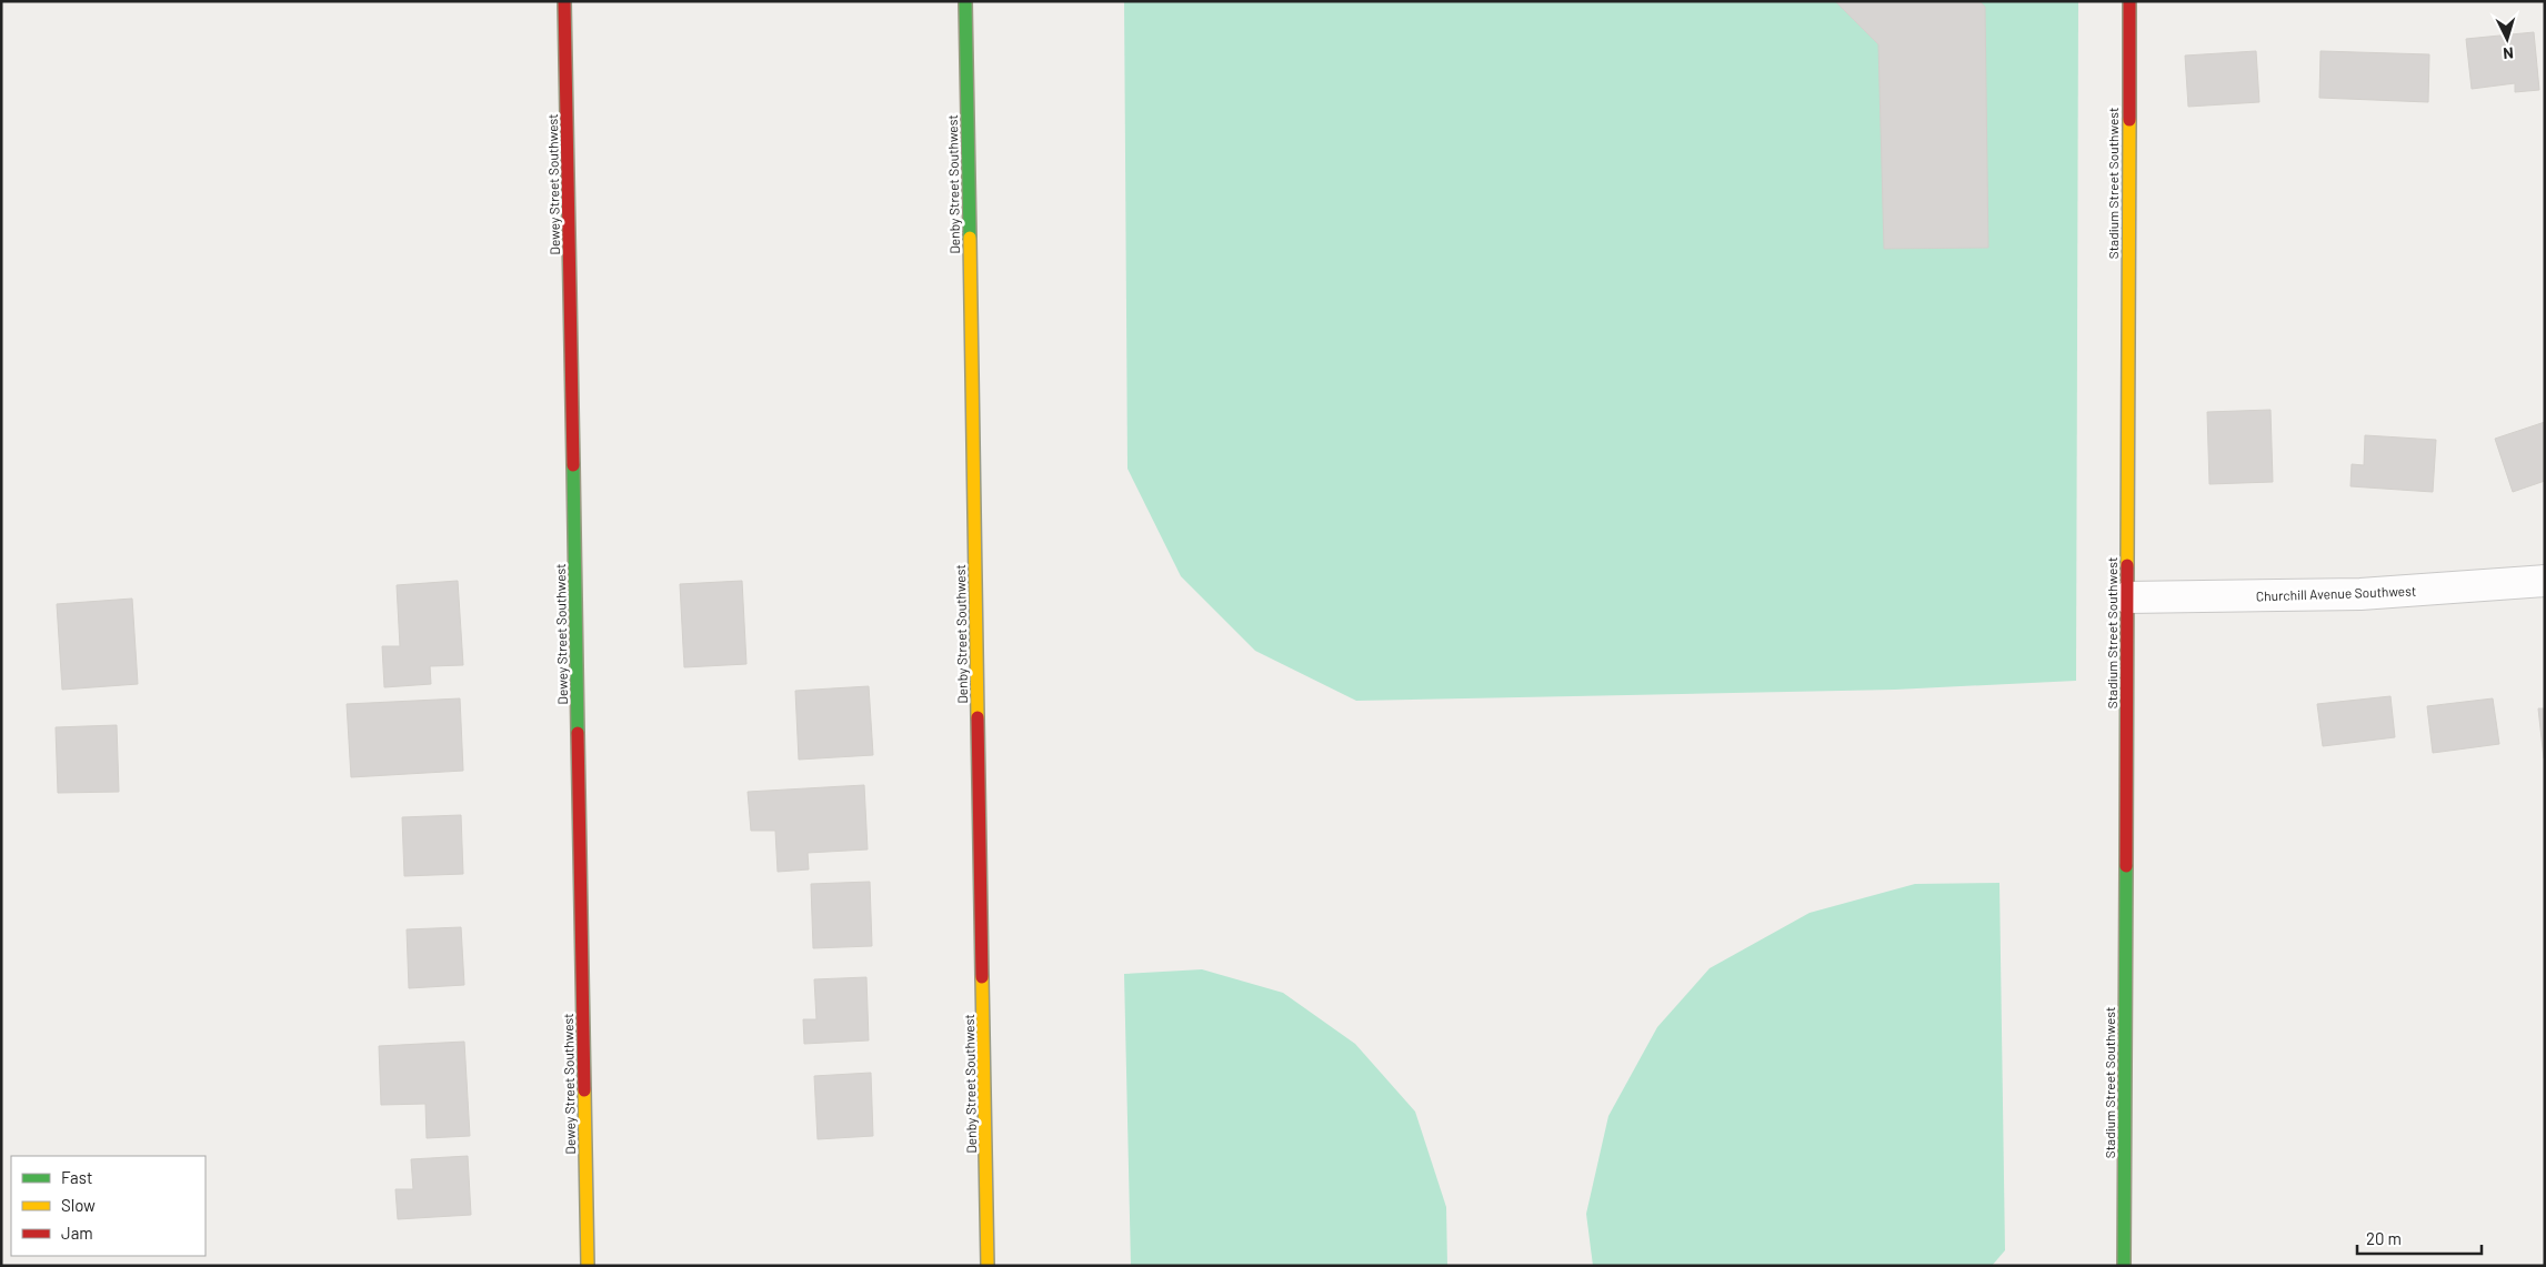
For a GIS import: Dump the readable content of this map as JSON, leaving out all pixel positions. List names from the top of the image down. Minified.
{"streets":{"street":["Stadium Street Southwest","Dewey Street Southwest","Denby Street Southwest","Churchill Avenue Southwest"]},"crossings":[["Stadium Street Southwest","Churchill Avenue Southwest"]],"legend":["Fast","Slow","Jam"],"scale_bar":"20 m","north":"bottom"}
